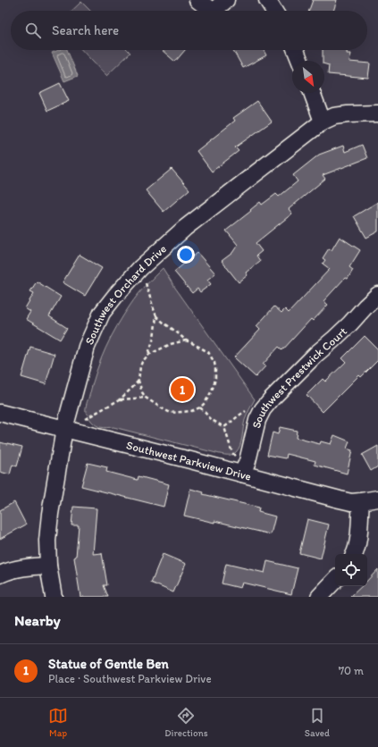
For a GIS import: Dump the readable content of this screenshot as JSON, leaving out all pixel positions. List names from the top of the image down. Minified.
{"streets":{"street":["Southwest Orchard Drive","Southwest Prestwick Court","Southwest Parkview Drive"]},"crossings":[["Southwest Orchard Drive","Southwest Parkview Drive"],["Southwest Prestwick Court","Southwest Parkview Drive"]],"north":"bottom right","page":{"search":"Search here","pins":"1","heading":"Nearby","list":[{"mark":"1","name":"Statue of Gentle Ben","note":"Place · Southwest Parkview Drive","value":"70 m"}],"nav":["Map","Directions","Saved"]}}
